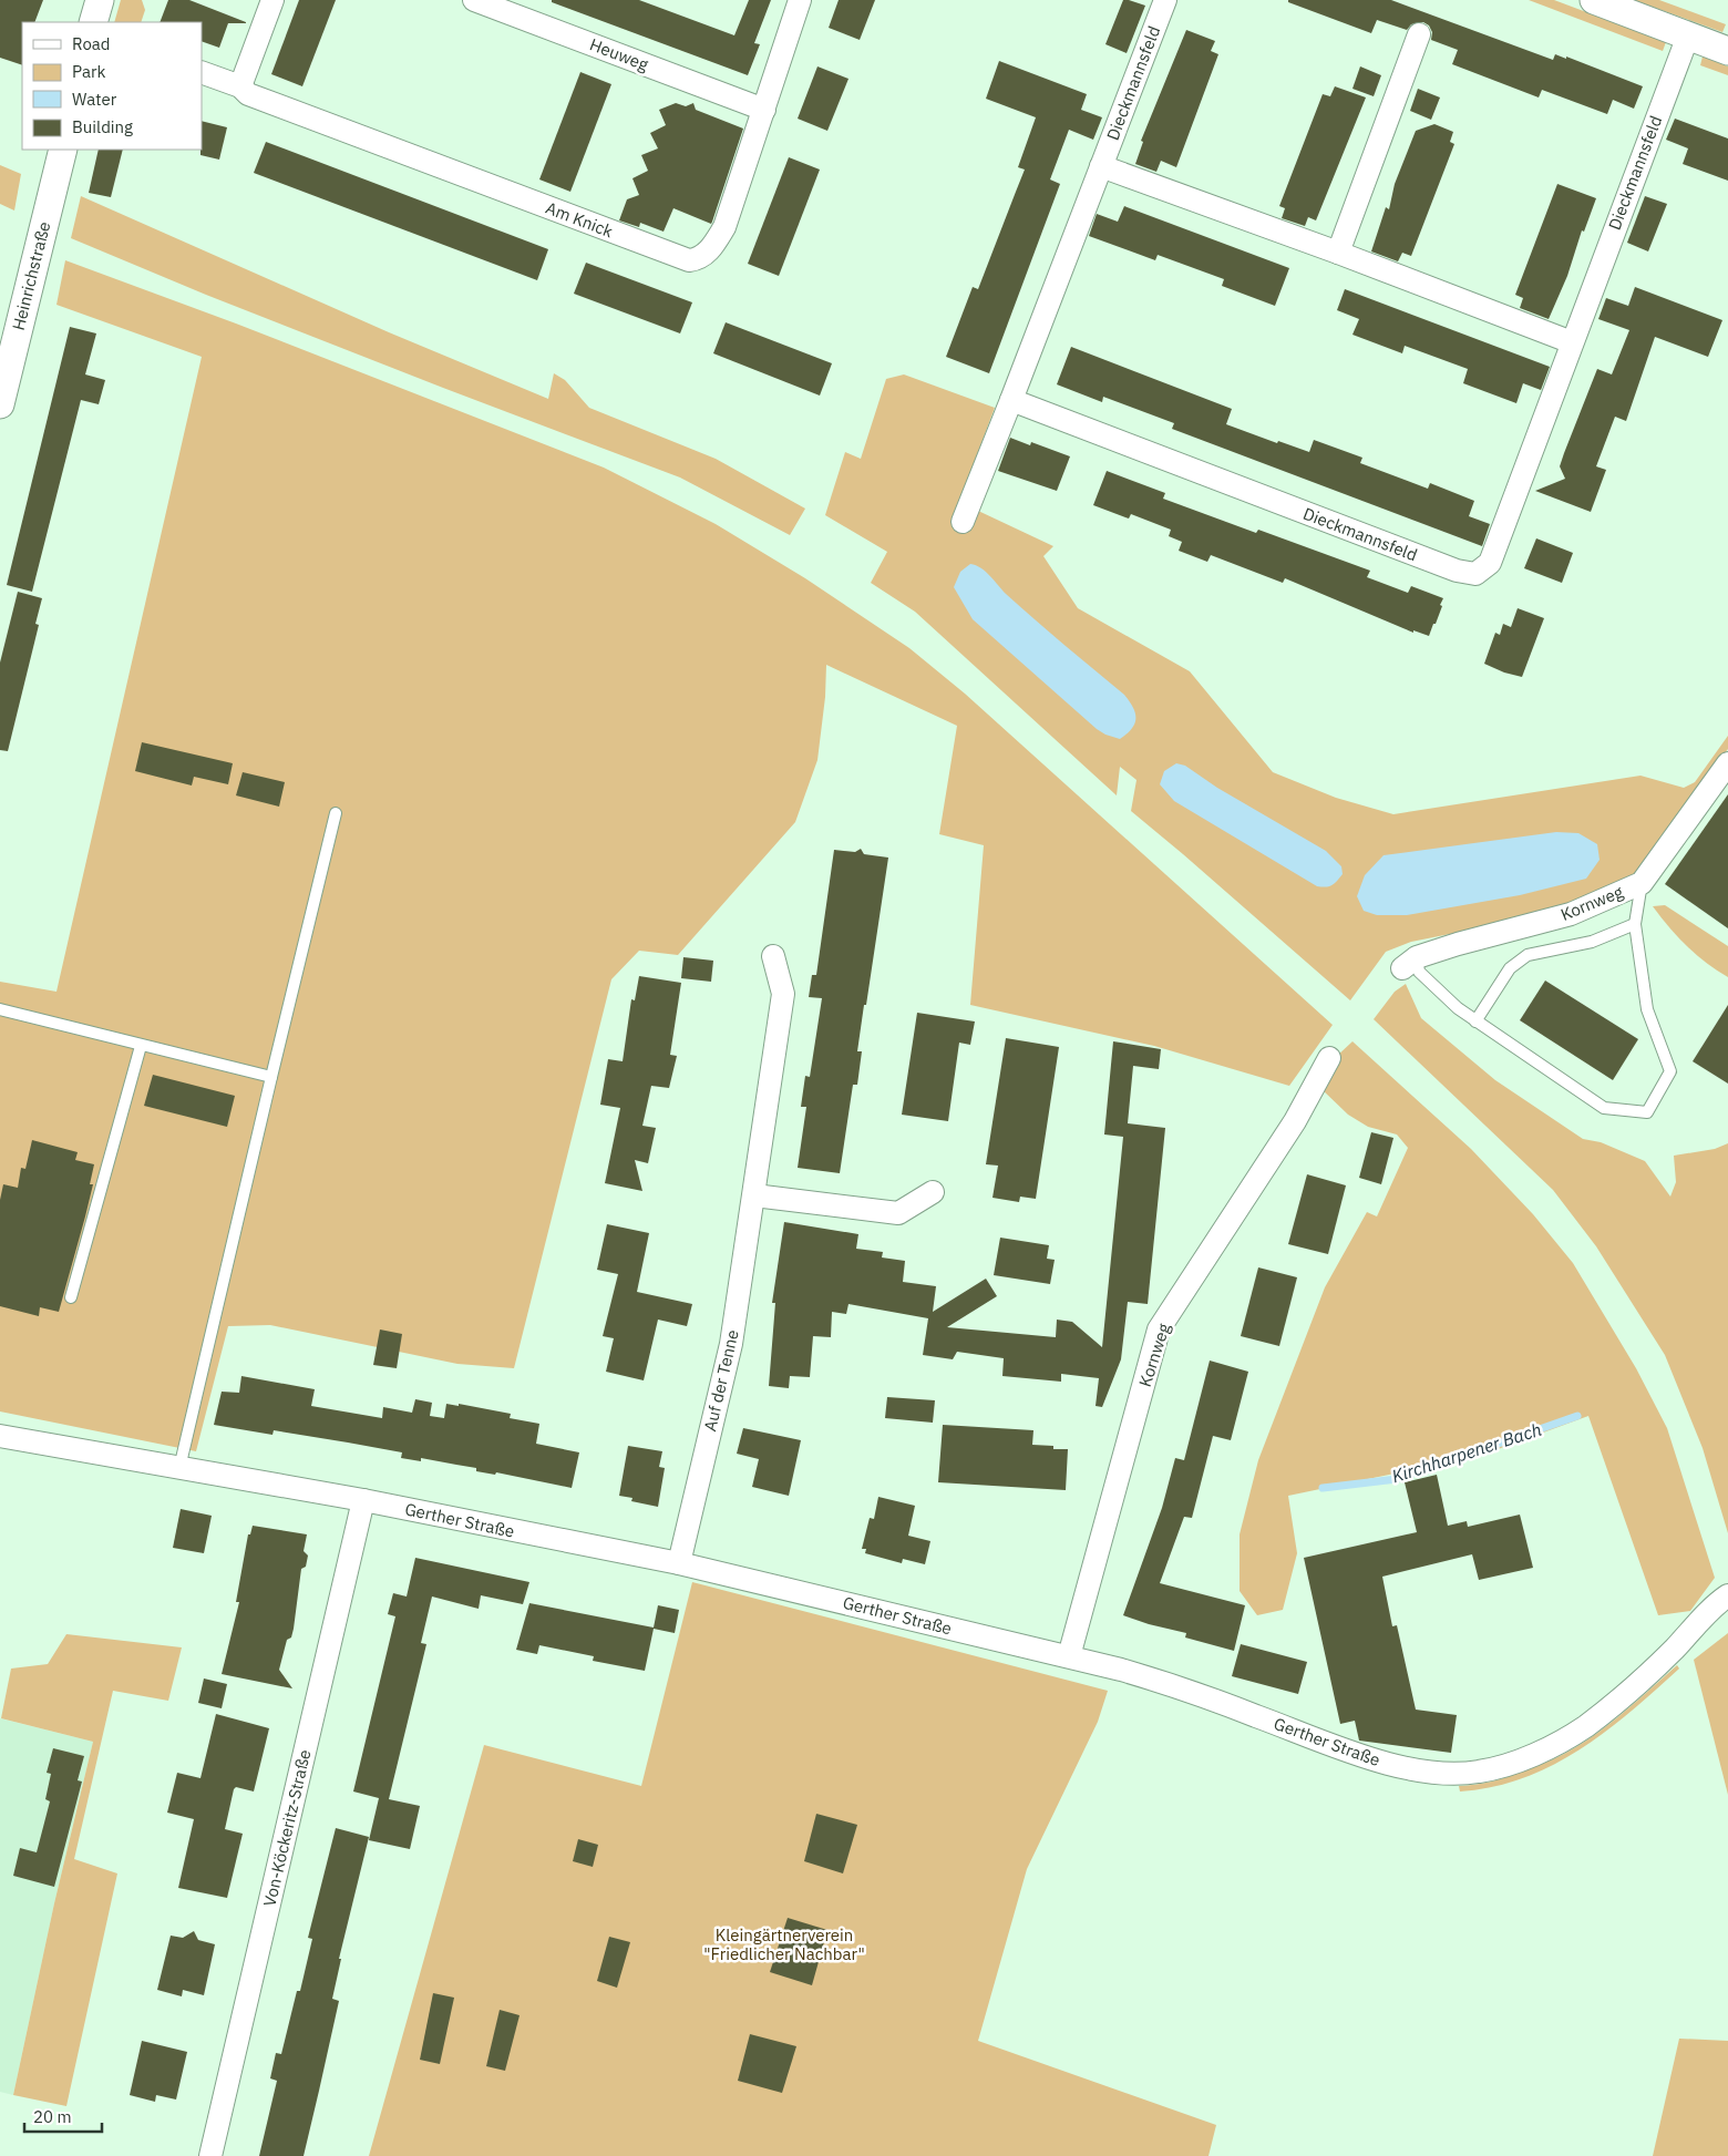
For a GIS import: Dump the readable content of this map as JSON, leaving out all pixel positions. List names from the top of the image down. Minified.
{"streets":{"street":["Heuweg","Dieckmannsfeld","Am Knick","Heinrichstraße","Kornweg","Auf der Tenne","Gerther Straße","Von-Köckeritz-Straße"]},"crossings":[["Heuweg","Am Knick"],["Kornweg","Gerther Straße"],["Auf der Tenne","Gerther Straße"],["Gerther Straße","Von-Köckeritz-Straße"]],"water":["Kirchharpener Bach"],"parks":["Kleingärtnerverein \"Friedlicher Nachbar\""],"legend":["Road","Park","Water","Building"],"scale_bar":"20 m"}
